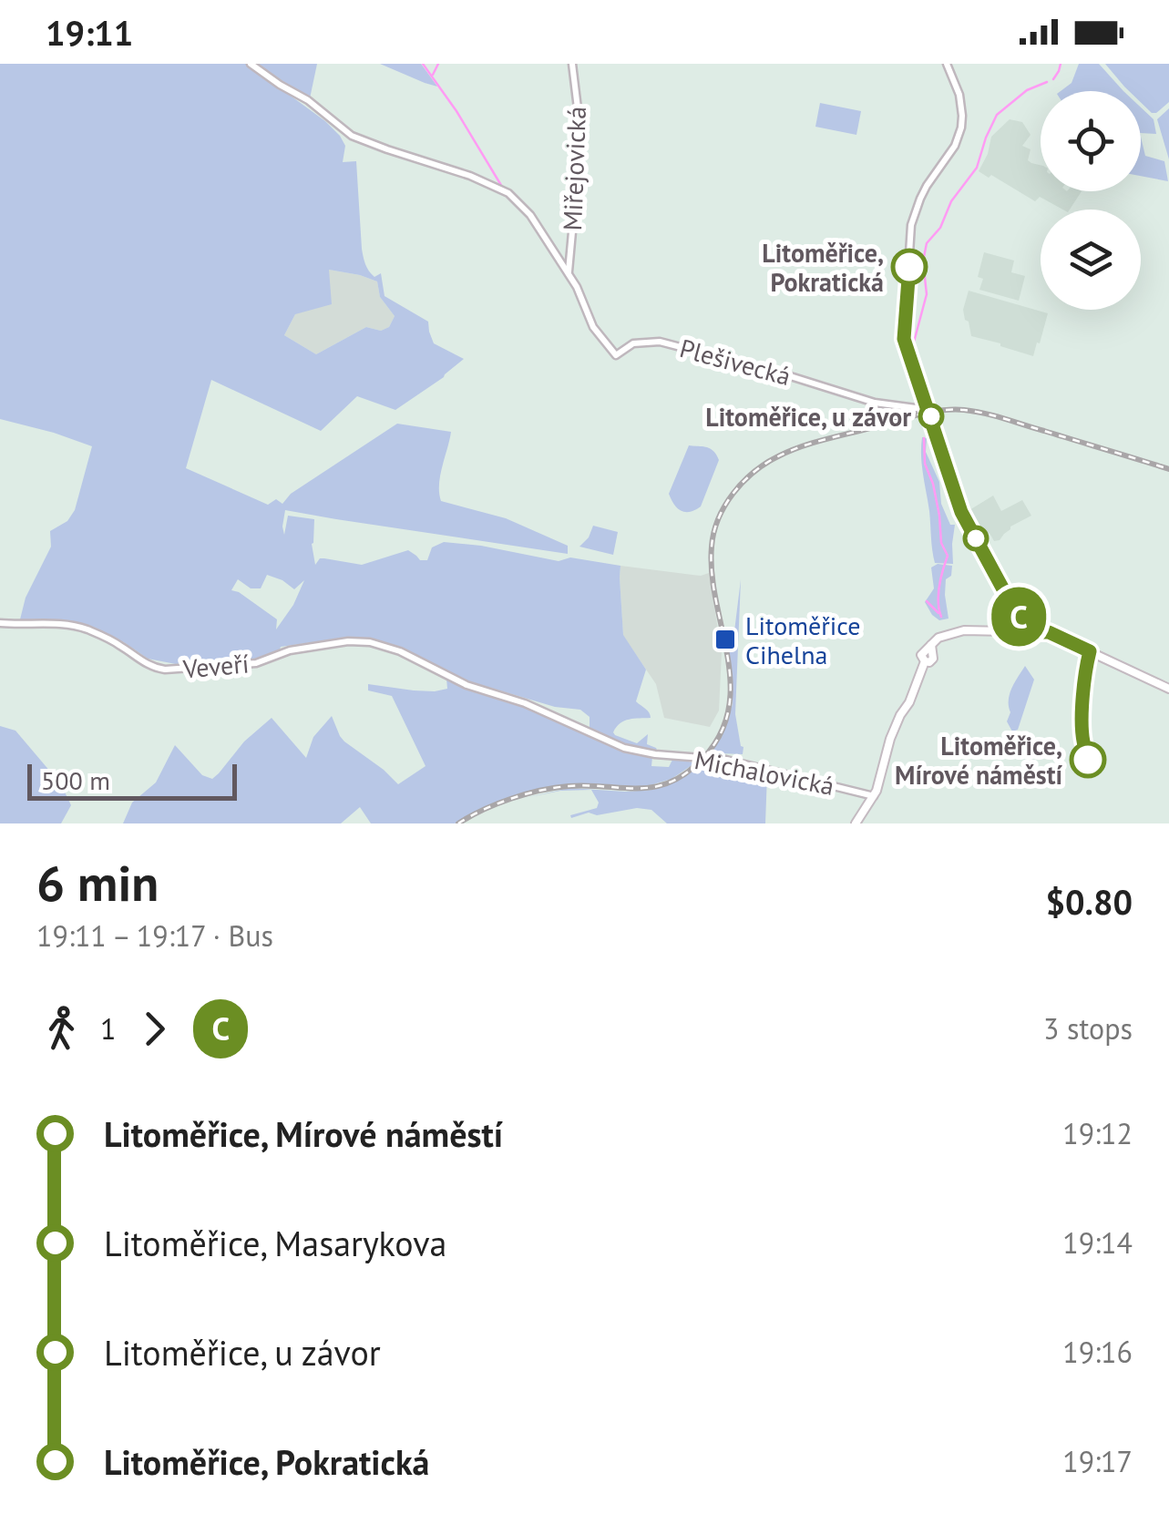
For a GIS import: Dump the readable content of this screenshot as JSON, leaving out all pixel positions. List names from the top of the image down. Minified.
{"streets":{"street":["Miřejovická","Plešivecká","Veveří","Michalovická"]},"crossings":[["Miřejovická","Plešivecká"],["Veveří","Michalovická"]],"places":{"other":["Litoměřice, Pokratická","Litoměřice, u závor","Litoměřice, Mírové náměstí"],"transit":["Litoměřice Cihelna"]},"lines":["bus line C"],"scale_bar":"500 m","page":{"status":"19:11","on_map":"C","scale":"500 m","heading":["6 min","19:11 – 19:17 · Bus","$0.80"],"legs":["1","C","3 stops"],"list":[{"name":"Litoměřice, Mírové náměstí","value":"19:12"},{"name":"Litoměřice, Masarykova","value":"19:14"},{"name":"Litoměřice, u závor","value":"19:16"},{"name":"Litoměřice, Pokratická","value":"19:17"}]}}
